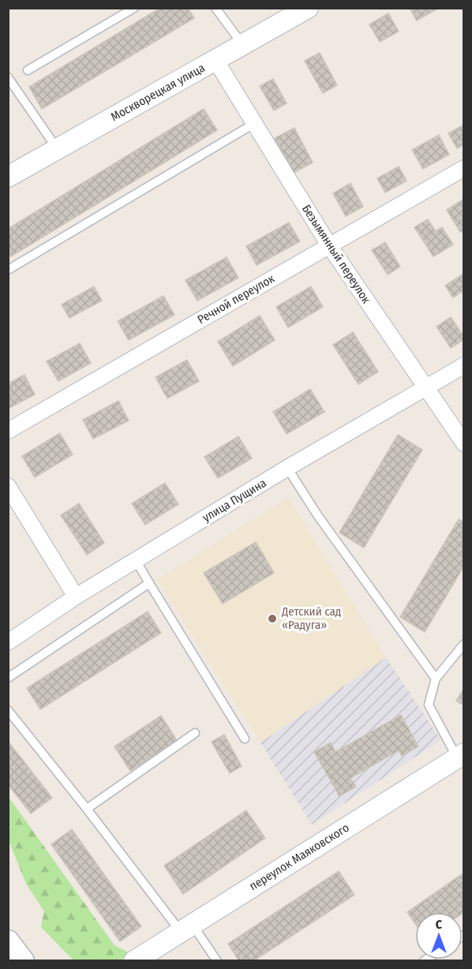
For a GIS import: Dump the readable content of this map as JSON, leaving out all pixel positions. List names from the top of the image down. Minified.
{"streets":{"street":["Москворецкая улица","Безымянный переулок","Речной переулок","улица Пущина","переулок Маяковского"]},"crossings":[["Москворецкая улица","Безымянный переулок"],["Безымянный переулок","Речной переулок"],["Безымянный переулок","улица Пущина"]],"places":["Детский сад «Радуга»"],"north":"top"}
